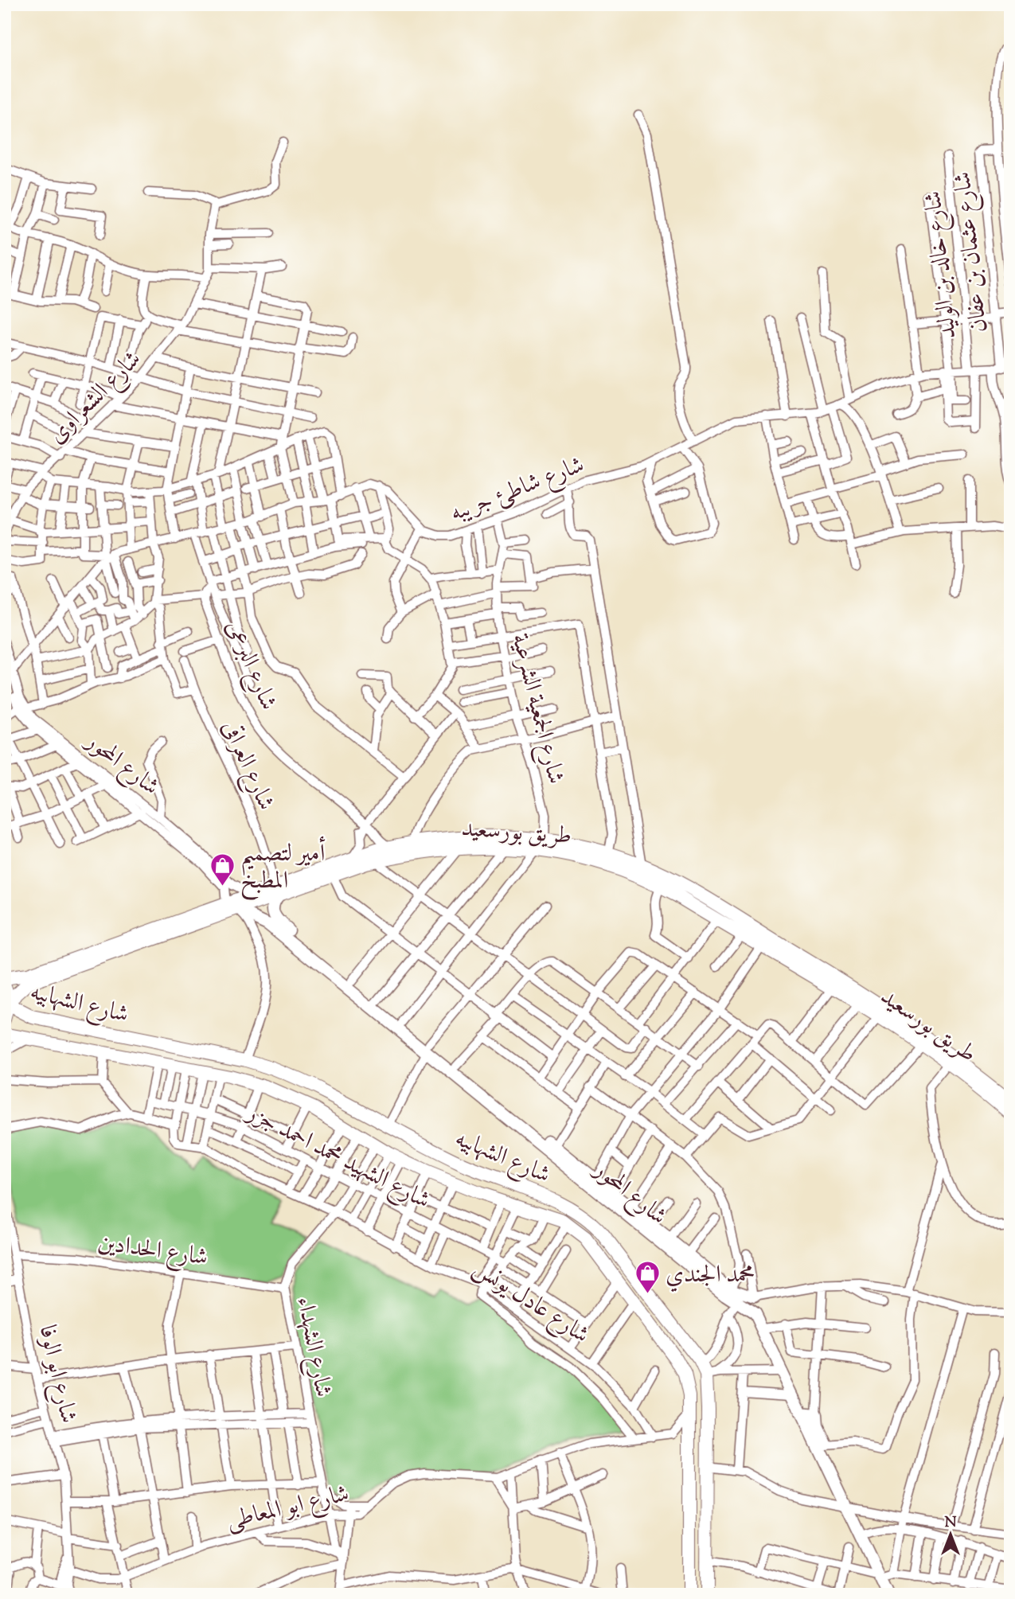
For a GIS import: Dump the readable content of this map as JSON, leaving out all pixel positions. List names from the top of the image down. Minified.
{"streets":{"highway":["طريق بورسعيد","شارع الشهابيه"],"main road":["شارع المحور"],"street":["شارع عثمان بن عفان","شارع خالد بن الوليد","شارع الشعراوى","شارع شاطئ جريبه","شارع البرعى","شارع الجمعية الشرعية","شارع العراقى","شارع الشهيد محمد احمد جزر","شارع الحدادين","شارع عادل يونس","شارع الشهداء","شارع ابو الوفا","شارع ابو المعاطى"]},"crossings":[["شارع عثمان بن عفان","شارع شاطئ جريبه"],["شارع خالد بن الوليد","شارع شاطئ جريبه"],["شارع شاطئ جريبه","شارع الجمعية الشرعية"],["شارع البرعى","شارع العراقى"],["شارع البرعى","طريق بورسعيد"],["شارع الجمعية الشرعية","طريق بورسعيد"],["شارع المحور","شارع العراقى"],["شارع المحور","طريق بورسعيد"],["شارع العراقى","طريق بورسعيد"],["طريق بورسعيد","شارع الشهابيه"],["شارع الشهابيه","شارع الشهداء"],["شارع الشهيد محمد احمد جزر","شارع الشهداء"],["شارع الحدادين","شارع الشهداء"],["شارع الحدادين","شارع ابو الوفا"],["شارع عادل يونس","شارع الشهداء"],["شارع عادل يونس","شارع ابو المعاطى"],["شارع الشهداء","شارع ابو المعاطى"],["شارع ابو الوفا","شارع ابو المعاطى"]],"places":{"shop":["أمير لتصميم المطبخ","محمد الجندي"]},"north":"top"}
